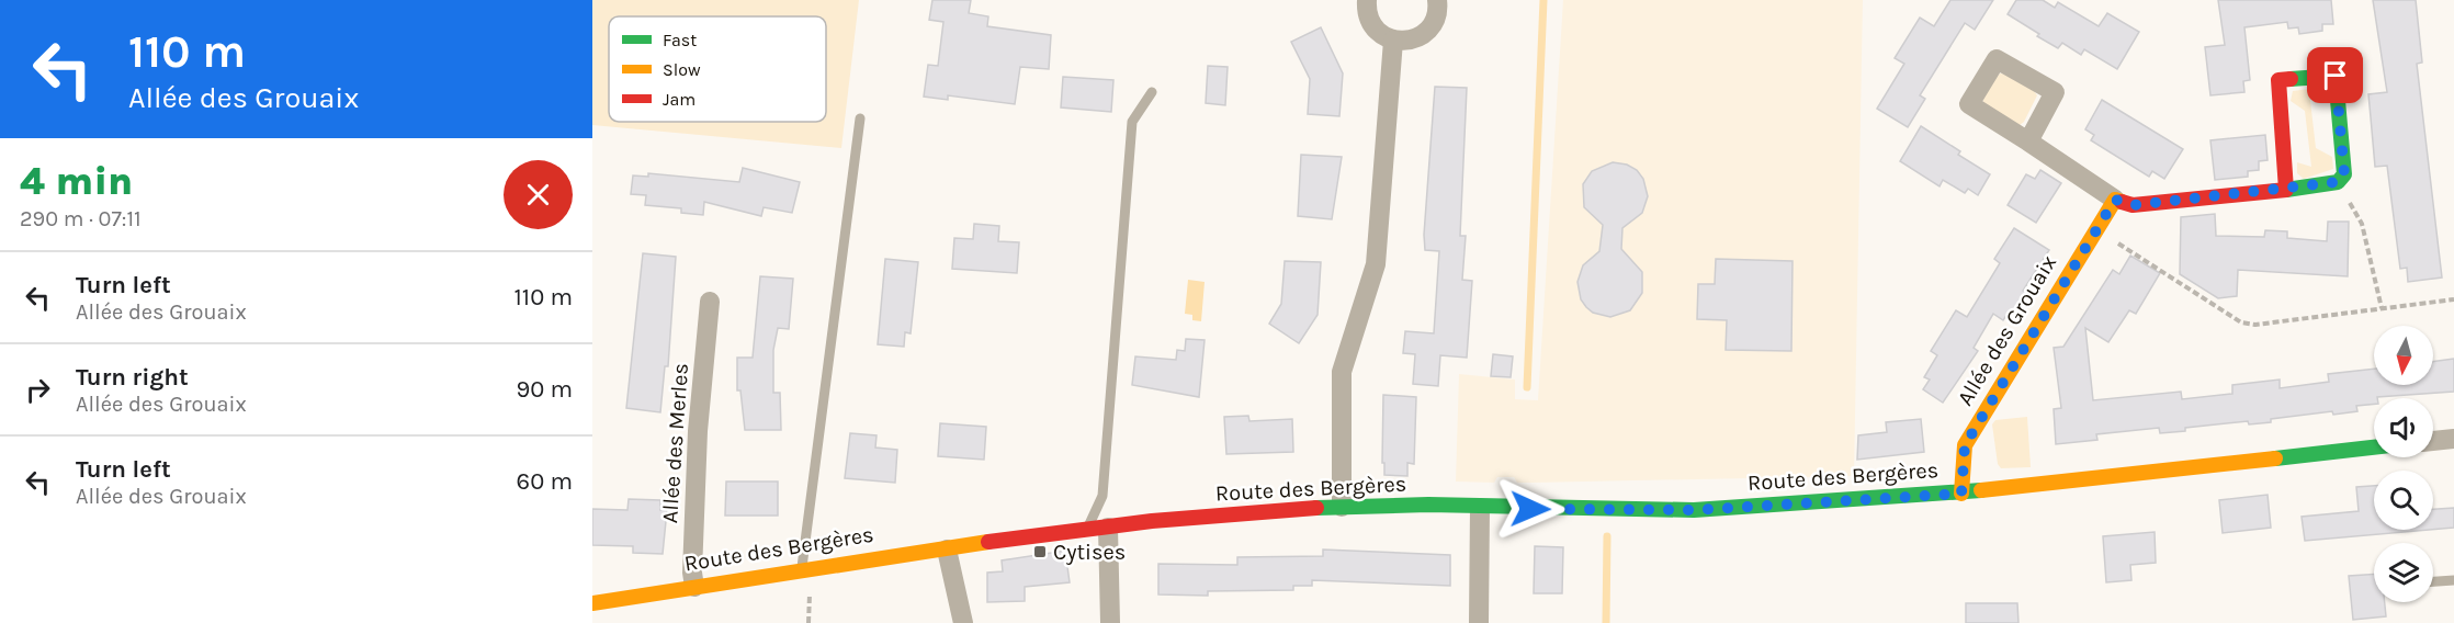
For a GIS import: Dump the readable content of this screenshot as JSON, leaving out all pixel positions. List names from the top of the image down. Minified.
{"streets":{"street":["Allée des Grouaix","Allée des Merles","Route des Bergères"]},"crossings":[["Allée des Grouaix","Route des Bergères"],["Allée des Merles","Route des Bergères"]],"places":{"transit":["Cytises"]},"legend":["Fast","Slow","Jam"],"north":"bottom","page":{"turn":["110 m","Allée des Grouaix"],"heading":["4 min","290 m · 07:11"],"list":[{"name":"Turn left","note":"Allée des Grouaix","value":"110 m"},{"name":"Turn right","note":"Allée des Grouaix","value":"90 m"},{"name":"Turn left","note":"Allée des Grouaix","value":"60 m"}]}}
